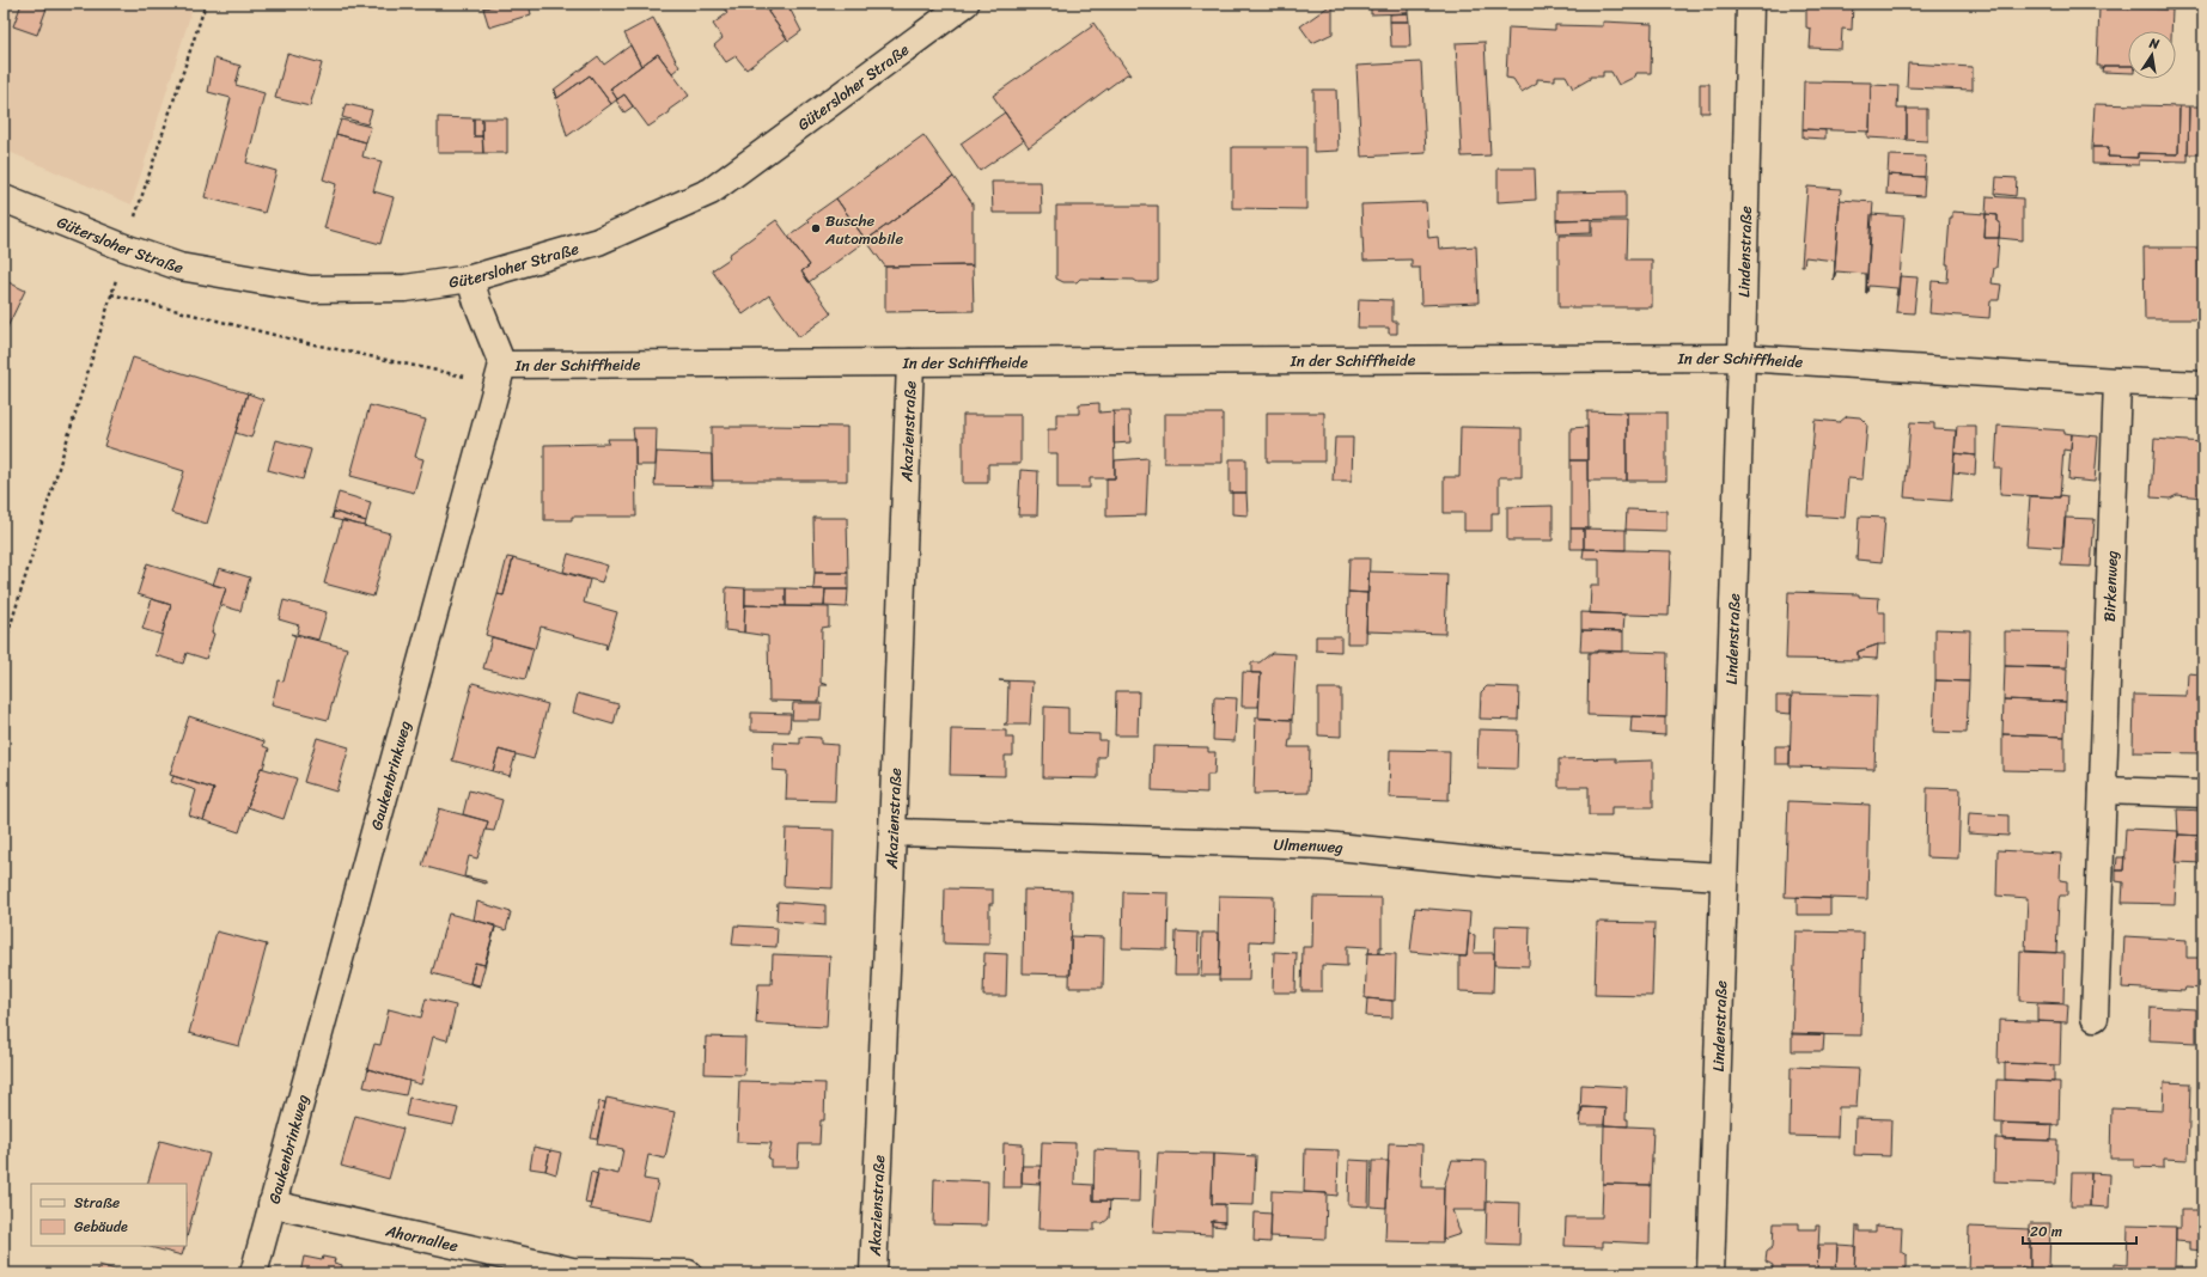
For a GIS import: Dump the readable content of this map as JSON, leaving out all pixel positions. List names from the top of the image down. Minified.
{"streets":{"street":["Gütersloher Straße","Lindenstraße","In der Schiffheide","Akazienstraße","Birkenweg","Gaukenbrinkweg","Ulmenweg","Ahornallee"]},"crossings":[["Lindenstraße","In der Schiffheide"],["Lindenstraße","Ulmenweg"],["In der Schiffheide","Akazienstraße"],["In der Schiffheide","Birkenweg"],["In der Schiffheide","Gaukenbrinkweg"],["Akazienstraße","Ulmenweg"],["Gaukenbrinkweg","Ahornallee"]],"places":["Busche Automobile"],"legend":["Straße","Gebäude"],"scale_bar":"20 m","north":"top"}
